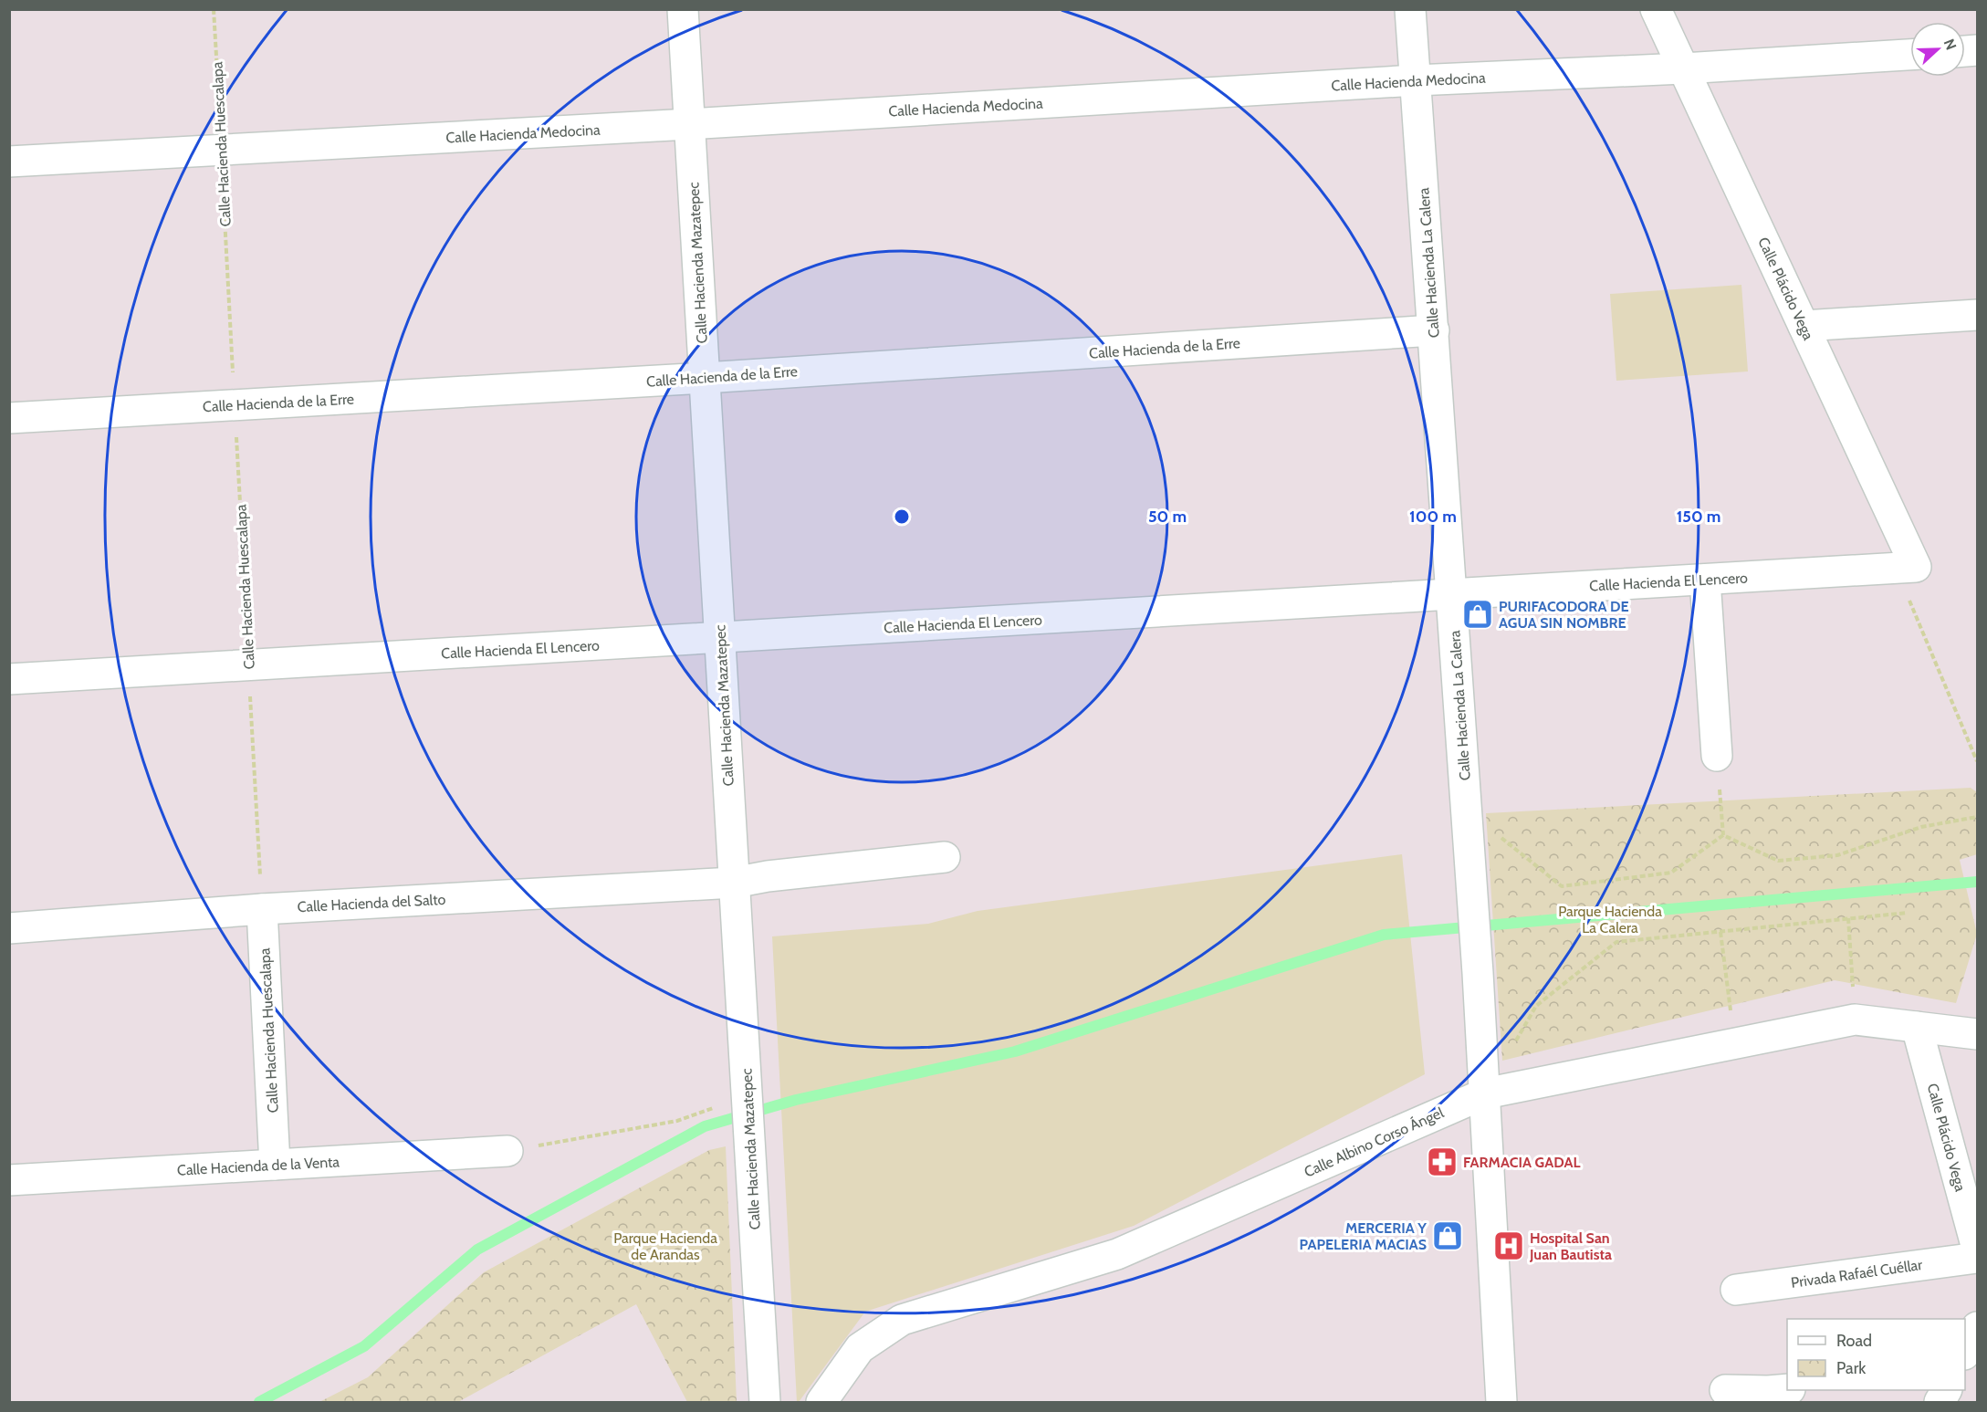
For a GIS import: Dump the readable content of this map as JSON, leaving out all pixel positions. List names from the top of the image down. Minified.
{"streets":{"street":["Calle Hacienda Medocina","Calle Hacienda Huescalapa","Calle Hacienda Mazatepec","Calle Hacienda La Calera","Calle Plácido Vega","Calle Hacienda de la Erre","Calle Hacienda El Lencero","Calle Hacienda del Salto","Calle Albino Corso Ángel","Calle Hacienda de la Venta","Privada Rafaél Cuéllar"]},"crossings":[["Calle Hacienda Medocina","Calle Hacienda Huescalapa"],["Calle Hacienda Medocina","Calle Hacienda Mazatepec"],["Calle Hacienda Medocina","Calle Hacienda La Calera"],["Calle Hacienda Medocina","Calle Plácido Vega"],["Calle Hacienda Huescalapa","Calle Hacienda de la Erre"],["Calle Hacienda Huescalapa","Calle Hacienda El Lencero"],["Calle Hacienda Huescalapa","Calle Hacienda del Salto"],["Calle Hacienda Huescalapa","Calle Hacienda de la Venta"],["Calle Hacienda Mazatepec","Calle Hacienda de la Erre"],["Calle Hacienda Mazatepec","Calle Hacienda El Lencero"],["Calle Hacienda Mazatepec","Calle Hacienda del Salto"],["Calle Hacienda La Calera","Calle Hacienda de la Erre"],["Calle Hacienda La Calera","Calle Hacienda El Lencero"],["Calle Hacienda La Calera","Calle Albino Corso Ángel"],["Calle Plácido Vega","Calle Hacienda El Lencero"],["Calle Plácido Vega","Calle Albino Corso Ángel"]],"parks":["Parque Hacienda La Calera","Parque Hacienda de Arandas"],"places":{"shop":["PURIFACODORA DE AGUA SIN NOMBRE","MERCERIA Y PAPELERIA MACIAS"],"pharmacy":["FARMACIA GADAL"],"hospital":["Hospital San Juan Bautista"]},"legend":["Road","Park"],"north":"right","rings":["50 m","100 m","150 m"]}
